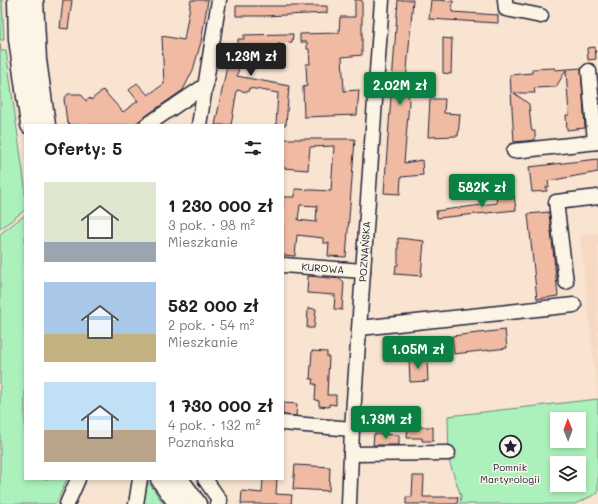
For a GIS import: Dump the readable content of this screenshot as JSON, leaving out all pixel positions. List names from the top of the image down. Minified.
{"streets":{"street":["POZNAŃSKA","KUROWA"]},"crossings":[["POZNAŃSKA","KUROWA"]],"places":{"place":["Pomnik Martyrologii"]},"north":"top","page":{"price":["1.23M zł","2.02M zł","582K zł","1.05M zł","1.73M zł"],"heading":"Oferty: 5","list":[{"name":"1 230 000 zł","note":"3 pok. · 98 m² · Mieszkanie"},{"name":"582 000 zł","note":"2 pok. · 54 m² · Mieszkanie"},{"name":"1 730 000 zł","note":"4 pok. · 132 m² · Poznańska"}]}}
